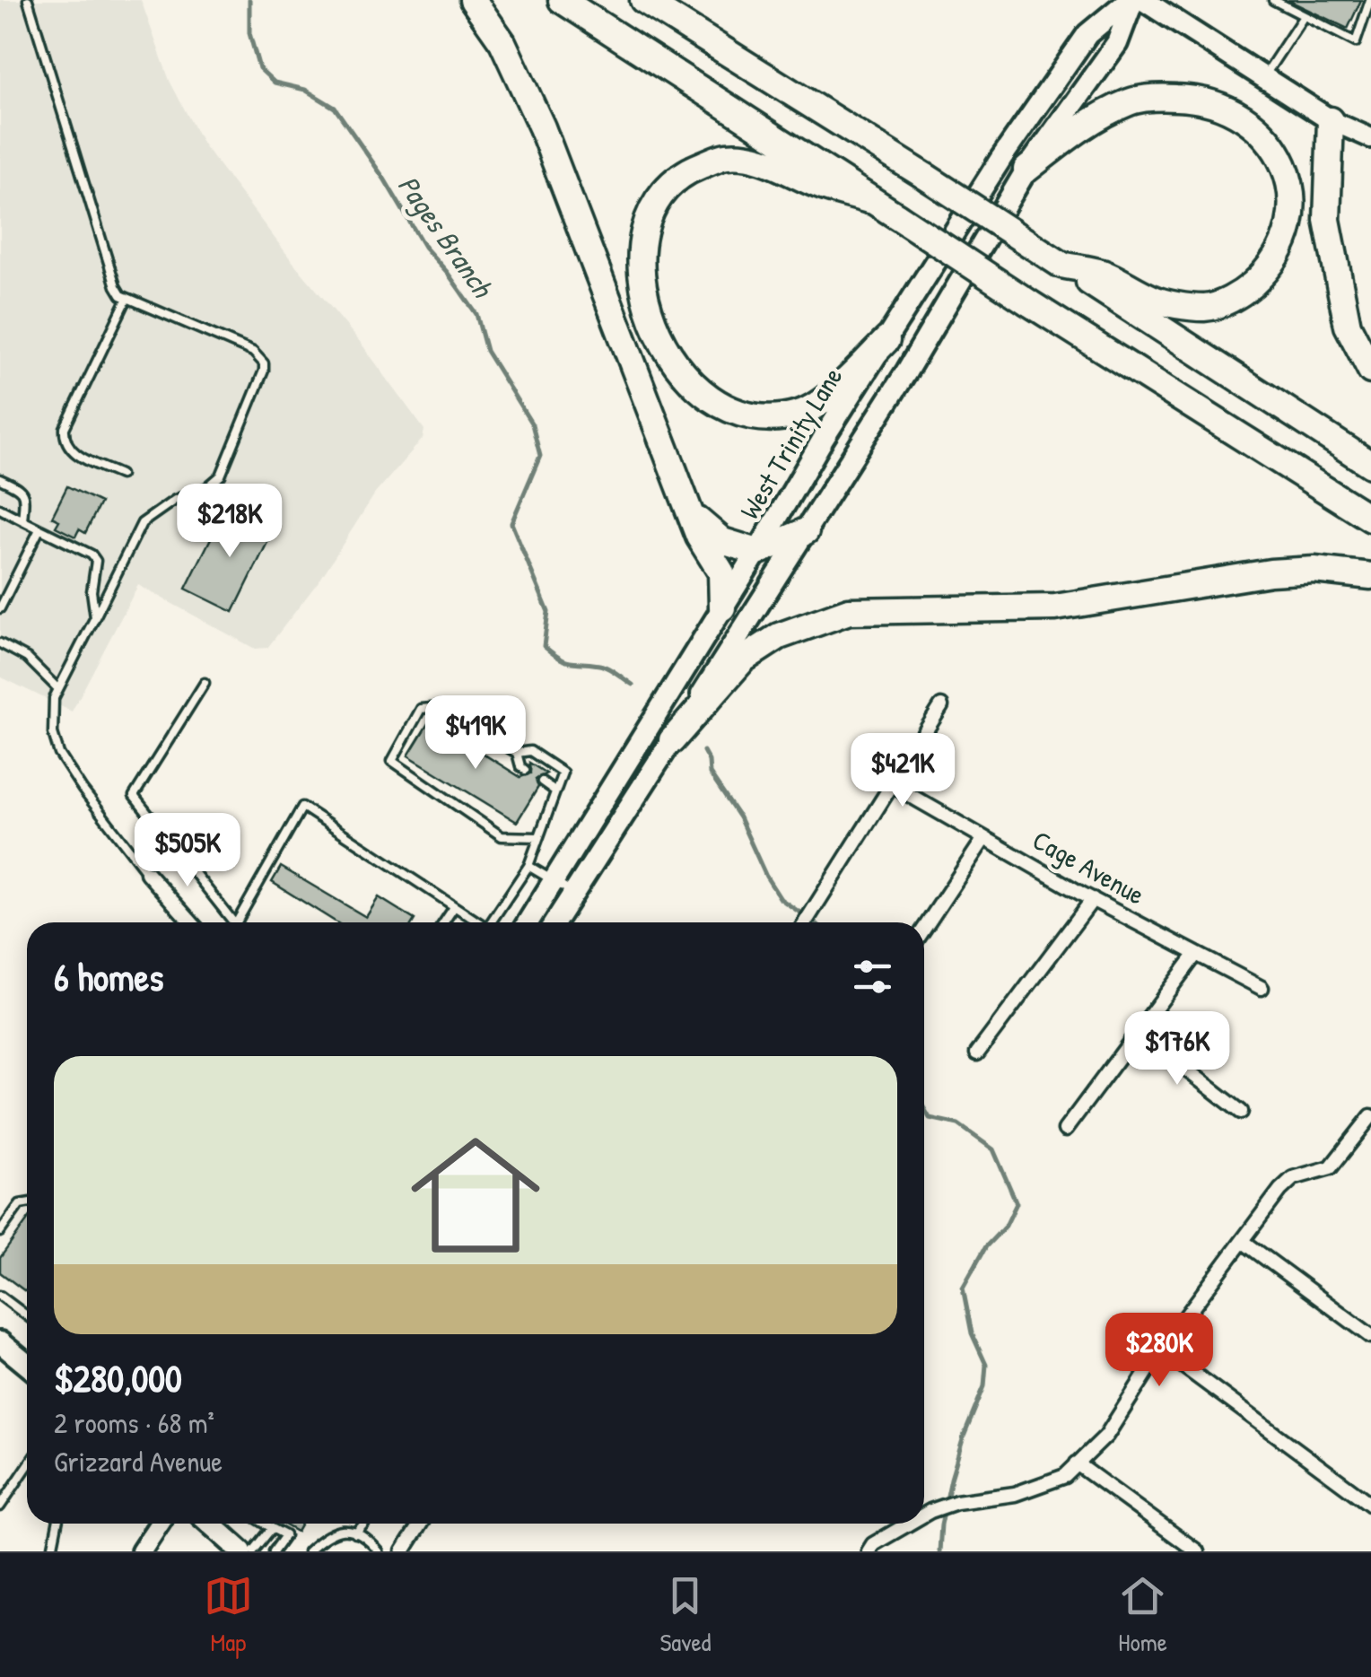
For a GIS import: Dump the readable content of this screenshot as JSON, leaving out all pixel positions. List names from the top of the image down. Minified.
{"streets":{"main road":["West Trinity Lane"],"street":["Cage Avenue"]},"water":["Pages Branch"],"page":{"price":["$218K","$419K","$421K","$505K","$176K","$280K"],"heading":"6 homes","list":[{"name":"$280,000","note":"2 rooms · 68 m² · Grizzard Avenue"}],"tabs":["Map","Saved","Home"]}}
